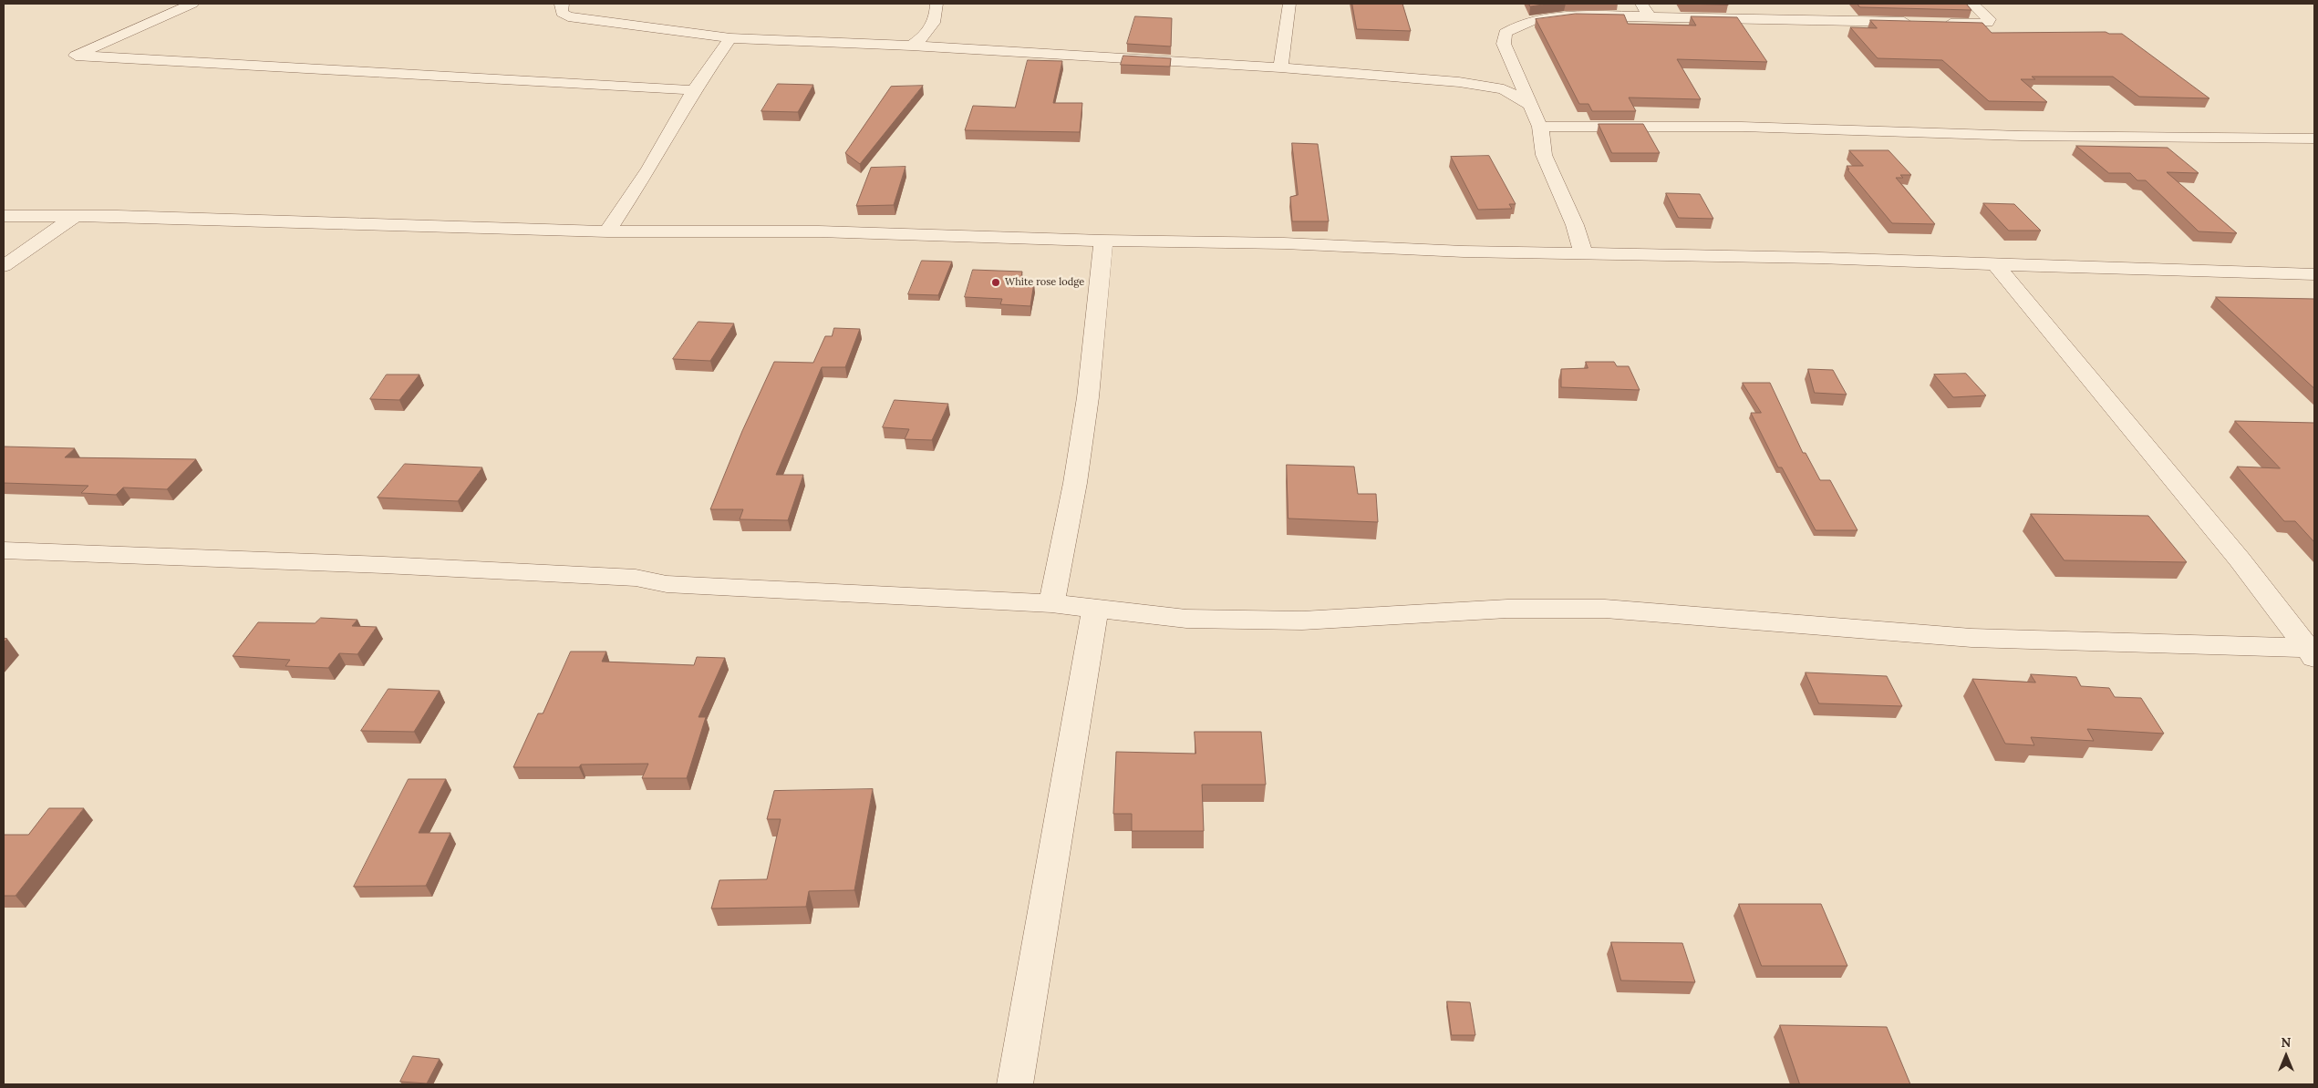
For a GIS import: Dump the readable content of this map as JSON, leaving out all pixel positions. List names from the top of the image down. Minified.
{"places":["White rose lodge"],"north":"top"}
